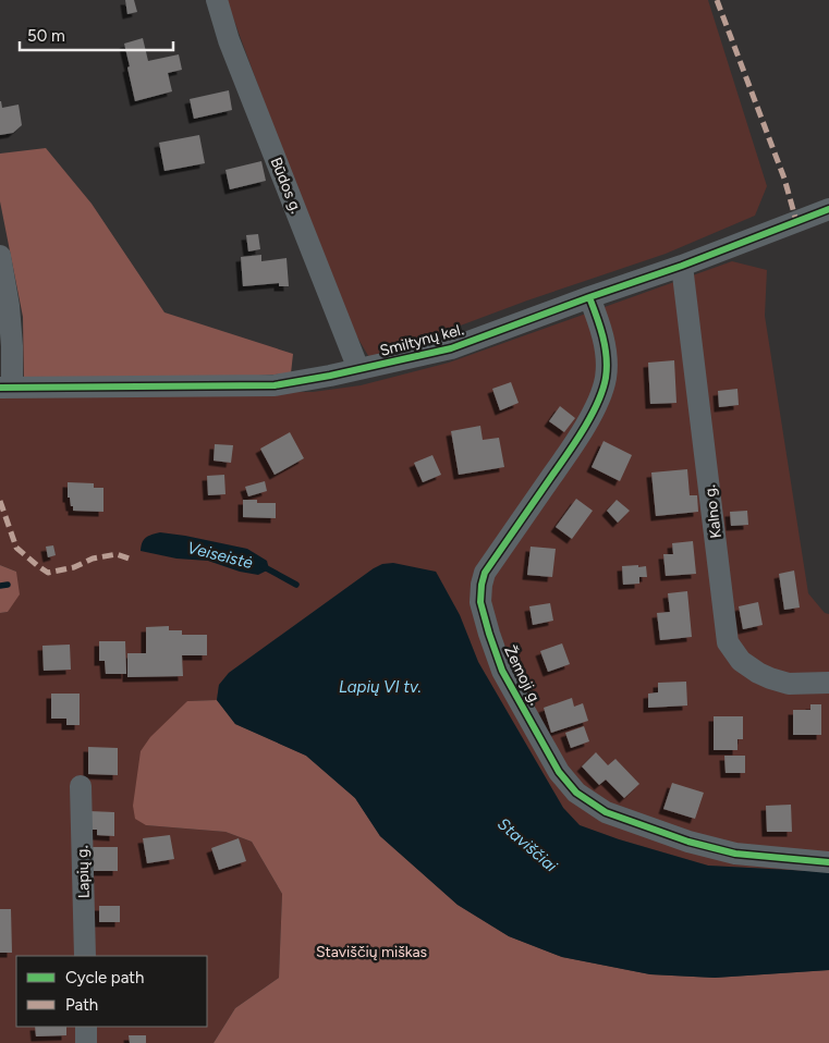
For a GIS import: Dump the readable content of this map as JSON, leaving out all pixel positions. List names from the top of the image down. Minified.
{"streets":{"street":["Būdos g.","Smiltynų kel.","Kalno g.","Žemoji g.","Lapių g."]},"crossings":[["Būdos g.","Smiltynų kel."],["Smiltynų kel.","Kalno g."],["Smiltynų kel.","Žemoji g."]],"water":["Veiseistė","Lapių VI tv.","Staviščiai"],"parks":["Staviščių miškas"],"legend":["Cycle path","Path"],"scale_bar":"50 m"}
